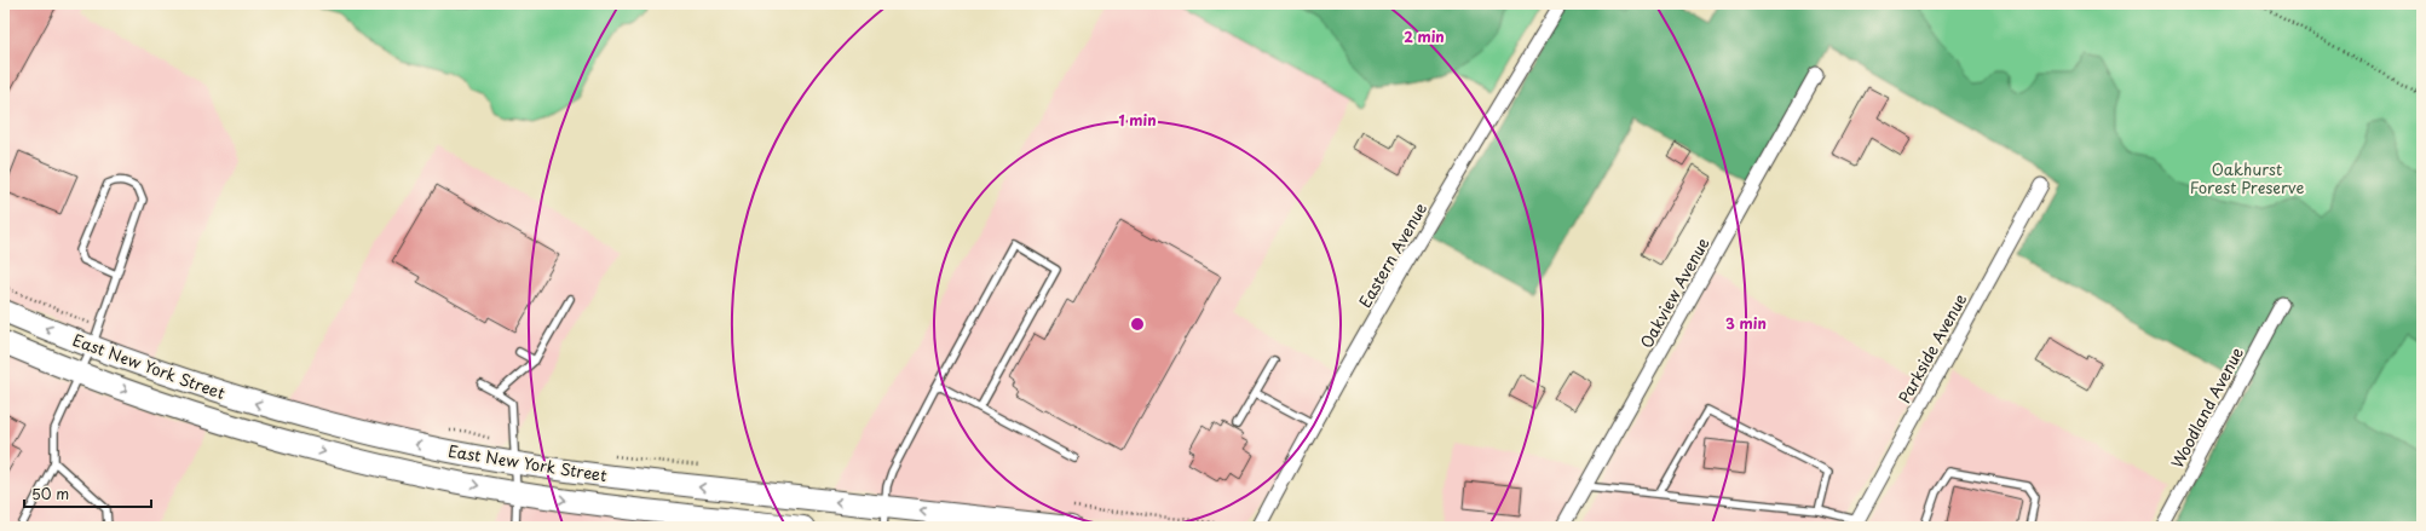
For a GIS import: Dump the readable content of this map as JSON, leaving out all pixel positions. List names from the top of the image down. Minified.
{"streets":{"main road":["East New York Street"],"street":["Eastern Avenue","Oakview Avenue","Parkside Avenue","Woodland Avenue"]},"parks":["Oakhurst Forest Preserve"],"scale_bar":"50 m","rings":["2 min","1 min","3 min"]}
